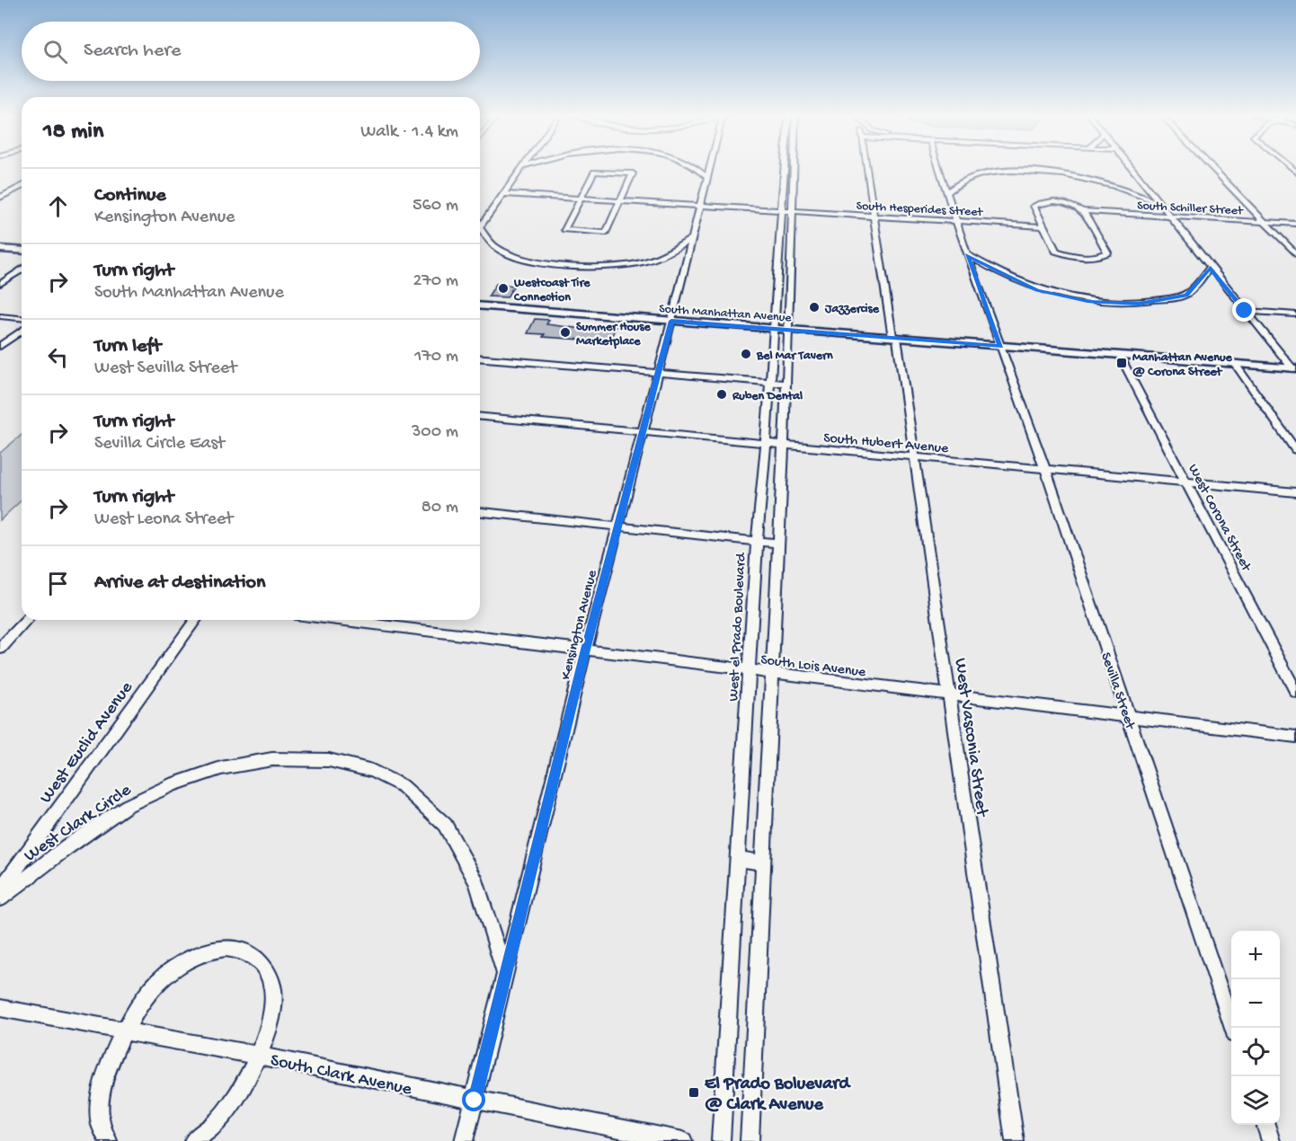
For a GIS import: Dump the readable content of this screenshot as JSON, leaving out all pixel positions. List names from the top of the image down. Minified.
{"streets":{"main road":["South Manhattan Avenue"],"street":["South Schiller Street","South Hesperides Street","South Hubert Avenue","West Corona Street","Kensington Avenue","West el Prado Boulevard","South Lois Avenue","Sevilla Street","West Vasconia Street","West Euclid Avenue","West Clark Circle","South Clark Avenue"]},"crossings":[["South Schiller Street","South Hesperides Street"],["South Hesperides Street","Kensington Avenue"],["South Hesperides Street","West el Prado Boulevard"],["South Hesperides Street","Sevilla Street"],["South Hesperides Street","West Vasconia Street"],["South Manhattan Avenue","West Corona Street"],["South Manhattan Avenue","Kensington Avenue"],["South Manhattan Avenue","West el Prado Boulevard"],["South Manhattan Avenue","Sevilla Street"],["South Manhattan Avenue","West Vasconia Street"],["South Hubert Avenue","West Corona Street"],["South Hubert Avenue","Kensington Avenue"],["South Hubert Avenue","West el Prado Boulevard"],["South Hubert Avenue","Sevilla Street"],["South Hubert Avenue","West Vasconia Street"],["Kensington Avenue","South Lois Avenue"],["Kensington Avenue","West Clark Circle"],["Kensington Avenue","South Clark Avenue"],["West el Prado Boulevard","South Lois Avenue"],["South Lois Avenue","Sevilla Street"],["South Lois Avenue","West Vasconia Street"]],"places":{"other":["Westcoast Tire Connection","Jazzercise","Summer House Marketplace","Bel Mar Tavern","Ruben Dental"],"transit":["Manhattan Avenue @ Corona Street","El Prado Boluevard @ Clark Avenue"]},"page":{"search":"Search here","heading":["18 min","Walk · 1.4 km"],"list":[["Continue","Kensington Avenue","560 m"],["Turn right","South Manhattan Avenue","270 m"],["Turn left","West Sevilla Street","170 m"],["Turn right","Sevilla Circle East","300 m"],["Turn right","West Leona Street","80 m"],"Arrive at destination"],"map_buttons":["+","−"]}}
